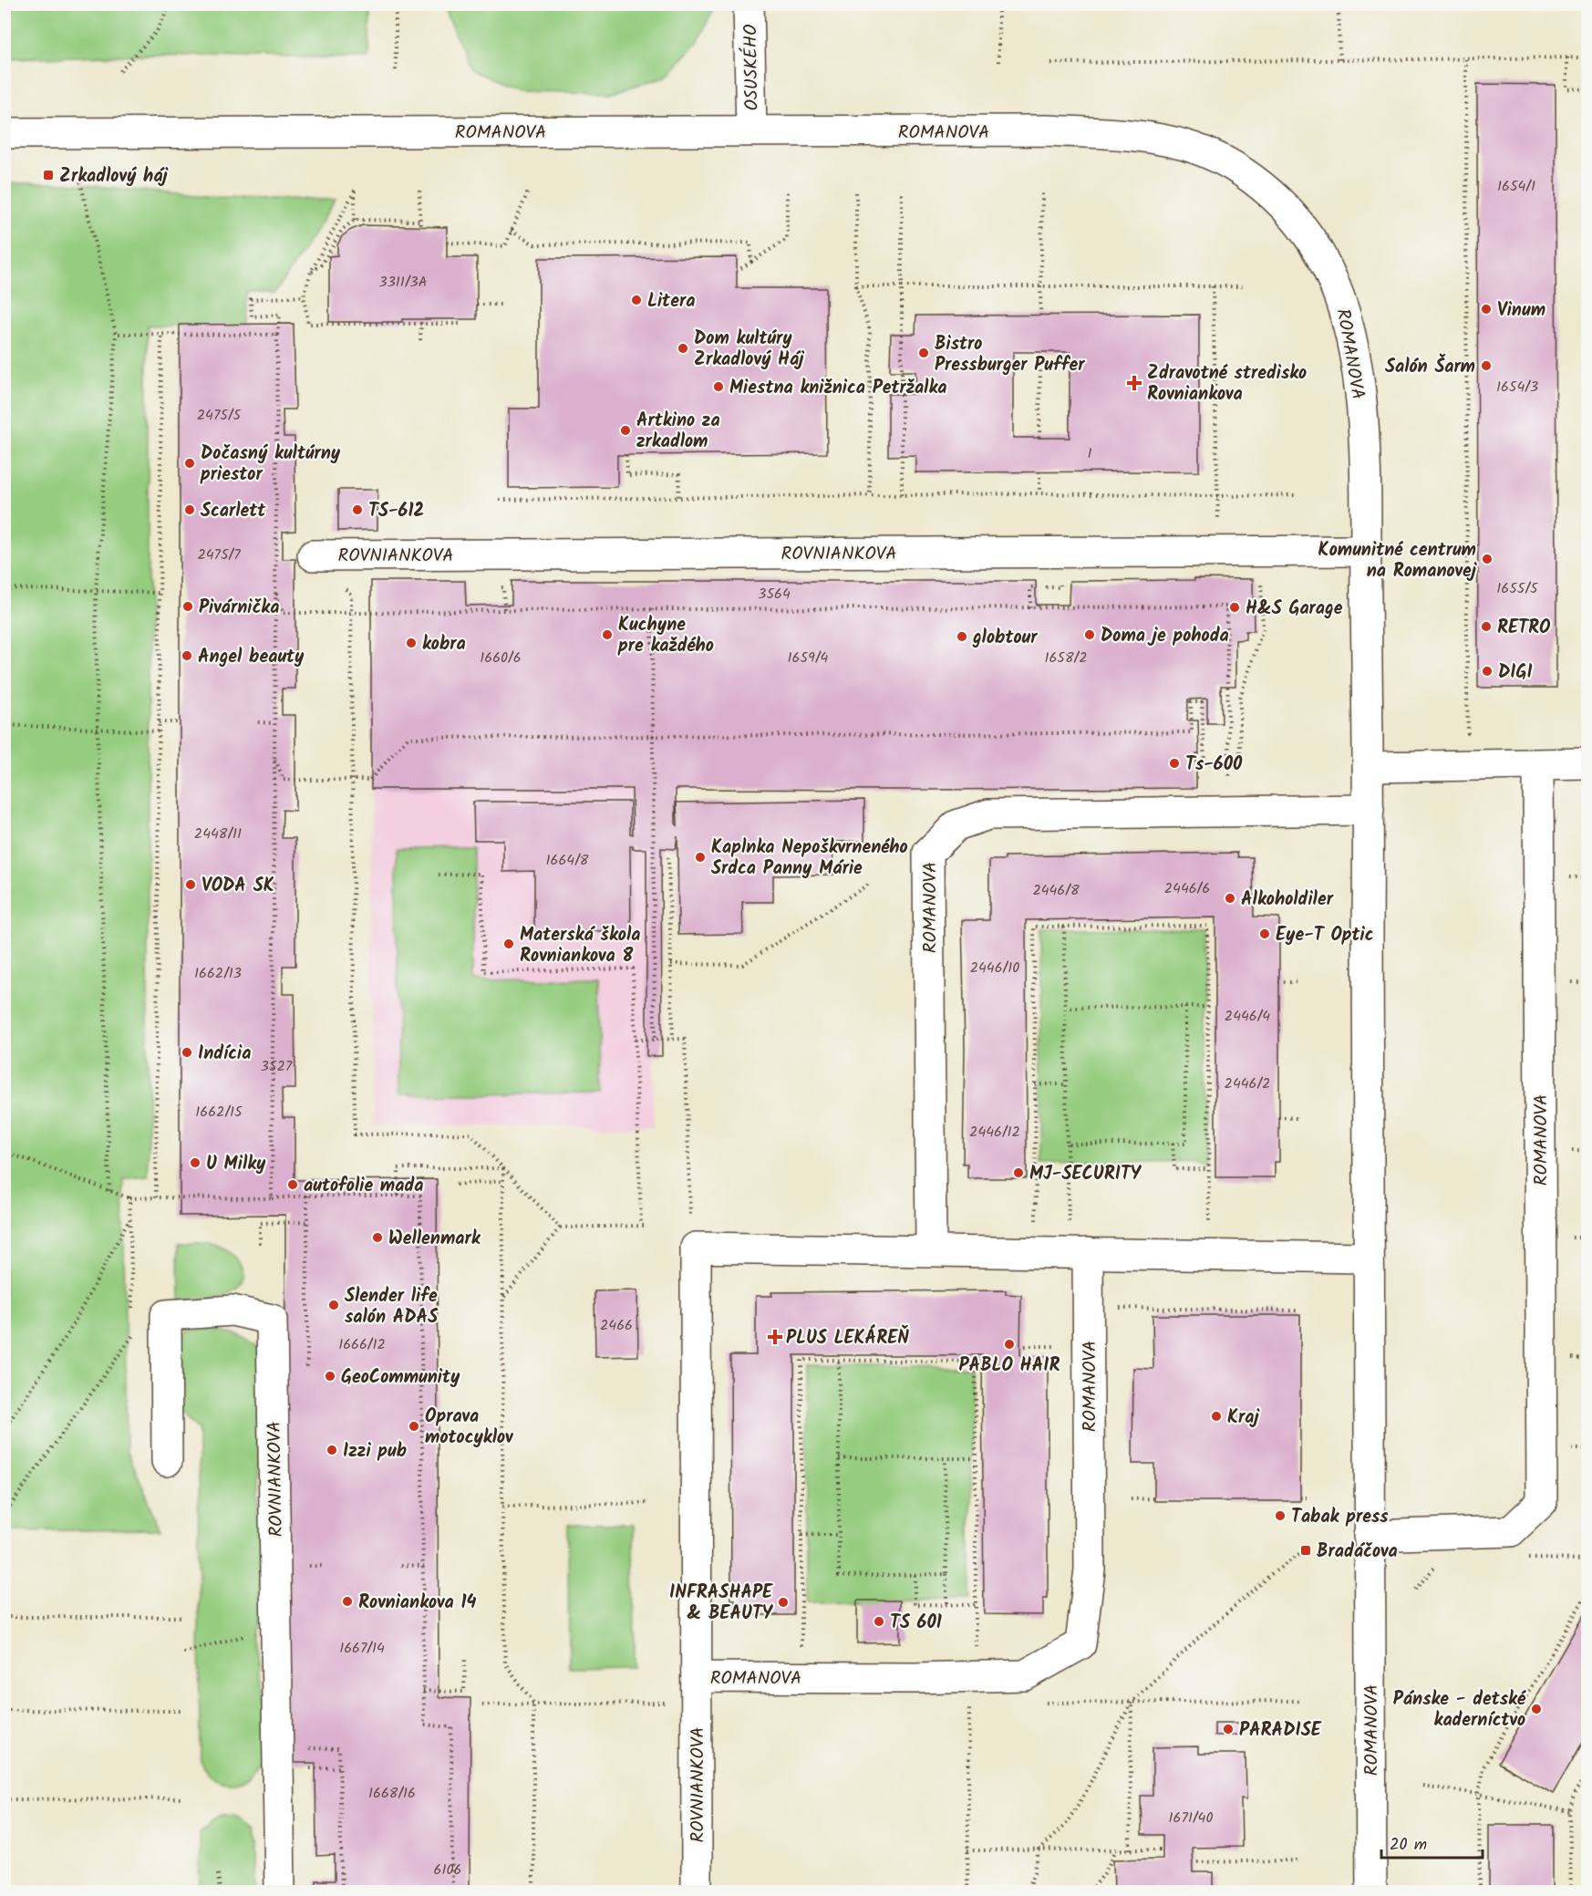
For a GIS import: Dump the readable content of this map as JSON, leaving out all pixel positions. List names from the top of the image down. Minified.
{"streets":{"street":["OSUSKÉHO","ROMANOVA","ROVNIANKOVA"]},"crossings":[["OSUSKÉHO","ROMANOVA"],["ROMANOVA","ROVNIANKOVA"]],"places":{"transit":["Zrkadlový háj","Bradáčova"],"other":["Litera","Vinum","Dom kultúry Zrkadlový Háj","Bistro Pressburger Puffer","Salón Šarm","Miestna knižnica Petržalka","Artkino za zrkadlom","Dočasný kultúrny priestor","Scarlett","TS-612","Komunitné centrum na Romanovej","Pivárnička","H&S Garage","RETRO","Kuchyne pre každého","Doma je pohoda","globtour","kobra","Angel beauty","DIGI","Ts-600","Kaplnka Nepoškvrneného Srdca Panny Márie","VODA SK","Alkoholdiler","Eye-T Optic","Materská škola Rovniankova 8","Indícia","U Milky","MJ-SECURITY","autofolie mada","Wellenmark","Slender life salón ADAS","PABLO HAIR","GeoCommunity","Kraj","Oprava motocyklov","Izzi pub","Tabak press","Rovniankova 14","INFRASHAPE & BEAUTY","TS 601","Pánske - detské kaderníctvo","PARADISE"],"health":["Zdravotné stredisko Rovniankova","PLUS LEKÁREŇ"]},"house_numbers":["1654/1","3311/3A","1654/3","2475/5","1","2475/7","1655/5","3564","1660/6","1659/4","1658/2","2448/11","1664/8","2446/6","2446/8","2446/10","1662/13","2446/4","3527","2446/2","1662/15","2446/12","2466","1666/12","1667/14","1668/16","1671/40","6106"],"scale_bar":"20 m"}
